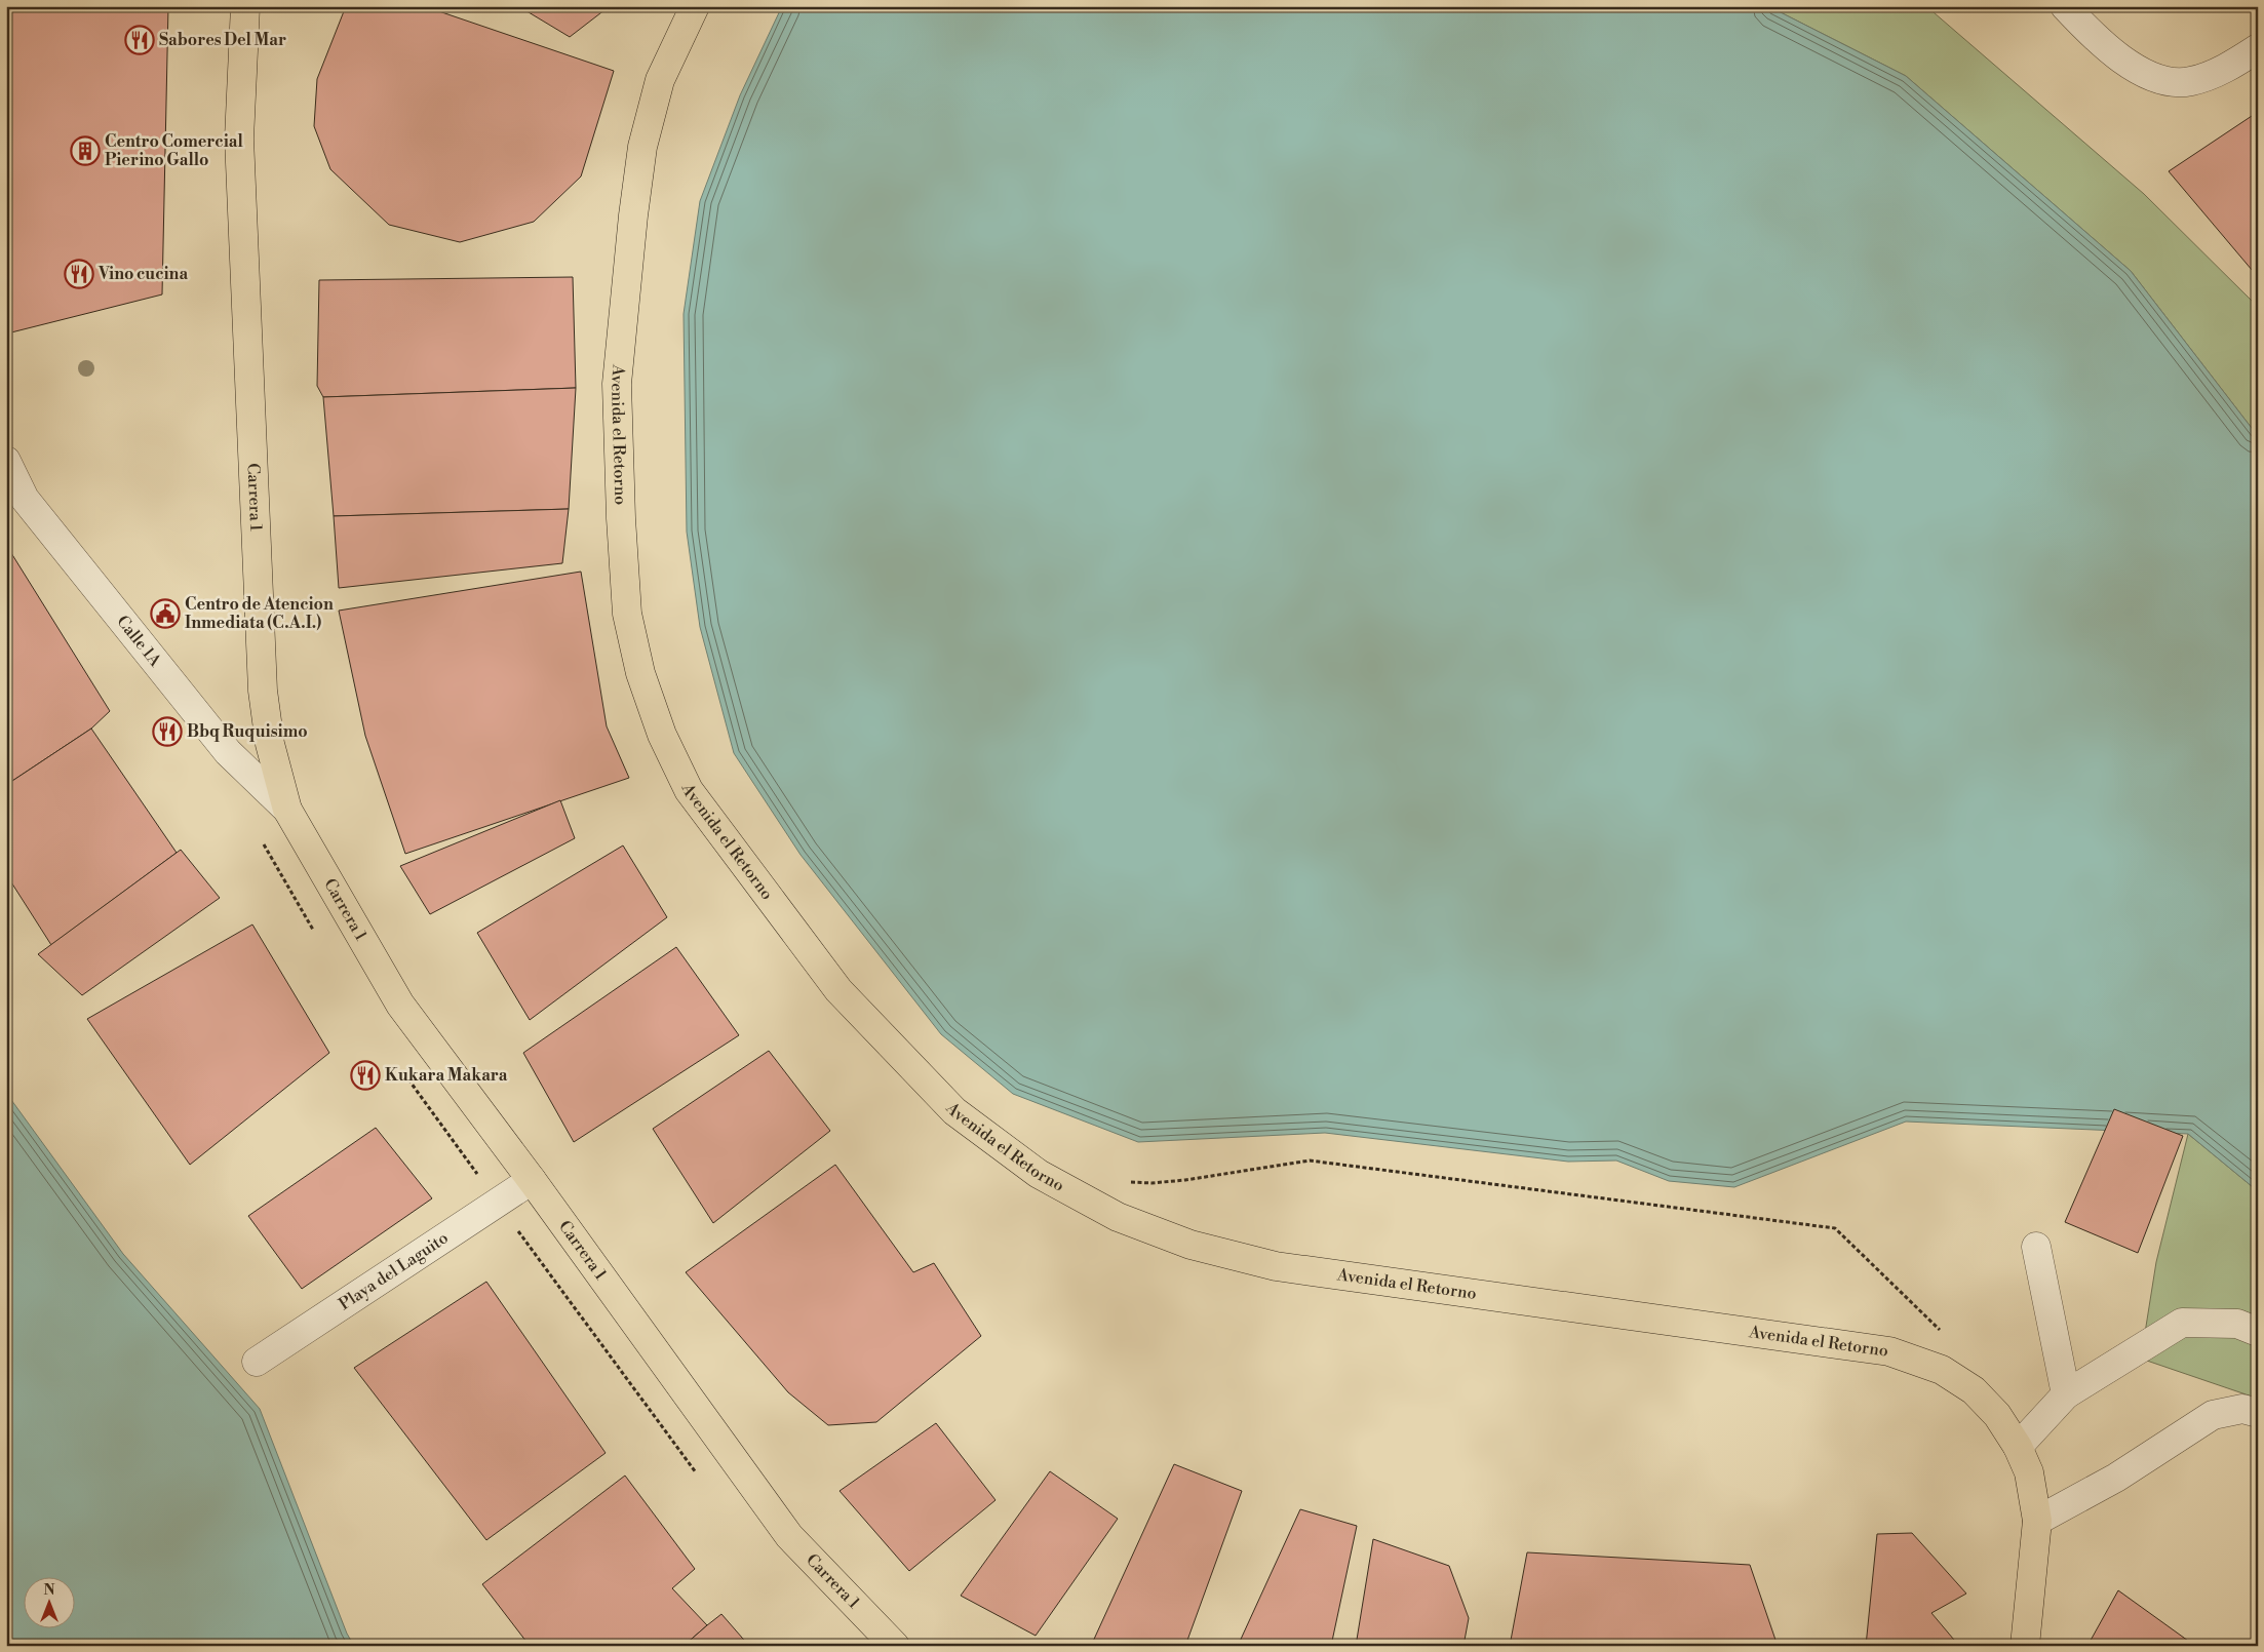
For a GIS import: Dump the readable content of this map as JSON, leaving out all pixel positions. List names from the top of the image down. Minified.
{"streets":{"main road":["Avenida el Retorno","Carrera 1"],"street":["Calle 1A","Playa del Laguito"]},"crossings":[["Carrera 1","Calle 1A"],["Carrera 1","Playa del Laguito"]],"places":{"restaurant":["Sabores Del Mar","Vino cucina","Bbq Ruquisimo","Kukara Makara"],"building":["Centro Comercial Pierino Gallo"],"public building":["Centro de Atencion Inmediata (C.A.I.)"]},"north":"top"}
